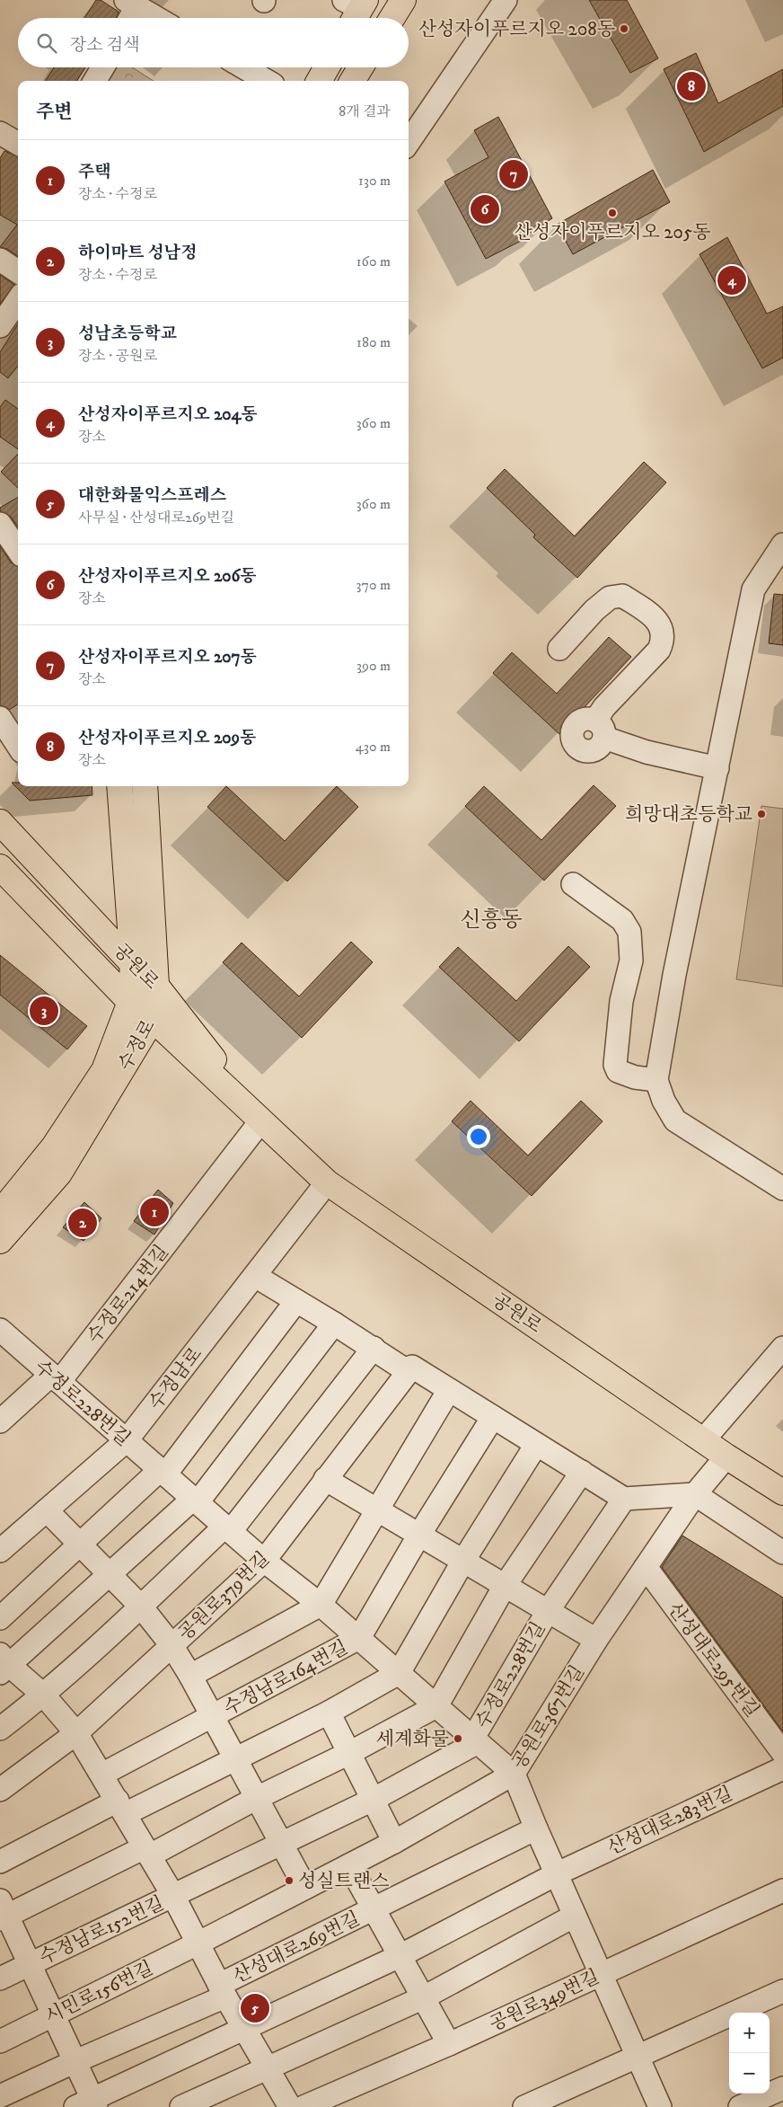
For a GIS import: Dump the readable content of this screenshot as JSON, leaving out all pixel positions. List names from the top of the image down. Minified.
{"streets":{"main road":["공원로","수정로"],"street":["수정로214번길","수정남로","수정로228번길","공원로379번길","산성대로295번길","수정남로164번길","공원로367번길","산성대로283번길","수정남로152번길","산성대로269번길","시민로156번길","공원로349번길"]},"crossings":[["공원로","수정로"],["공원로","수정로214번길"],["공원로","수정남로"],["공원로","공원로367번길"],["수정로214번길","수정로228번길"],["수정남로","수정로228번길"],["수정남로","수정남로164번길"],["수정로228번길","공원로379번길"],["수정로228번길","수정남로164번길"],["수정로228번길","공원로367번길"],["공원로379번길","수정남로164번길"],["공원로379번길","산성대로269번길"],["산성대로295번길","공원로367번길"],["수정남로164번길","공원로367번길"],["수정남로164번길","수정남로152번길"],["공원로367번길","산성대로269번길"],["공원로367번길","시민로156번길"],["수정남로152번길","산성대로269번길"],["수정남로152번길","시민로156번길"],["산성대로269번길","시민로156번길"]],"districts":["신흥동"],"places":["산성자이푸르지오 208동","산성자이푸르지오 205동","희망대초등학교","세계화물","성실트랜스"],"page":{"search":"장소 검색","pins":["8","7","6","4","3","1","2","5"],"heading":["주변","8개 결과"],"list":[{"mark":"1","name":"주택","note":"장소 · 수정로","value":"130 m"},{"mark":"2","name":"하이마트 성남정","note":"장소 · 수정로","value":"160 m"},{"mark":"3","name":"성남초등학교","note":"장소 · 공원로","value":"180 m"},{"mark":"4","name":"산성자이푸르지오 204동","note":"장소","value":"360 m"},{"mark":"5","name":"대한화물익스프레스","note":"사무실 · 산성대로269번길","value":"360 m"},{"mark":"6","name":"산성자이푸르지오 206동","note":"장소","value":"370 m"},{"mark":"7","name":"산성자이푸르지오 207동","note":"장소","value":"390 m"},{"mark":"8","name":"산성자이푸르지오 209동","note":"장소","value":"430 m"}],"map_buttons":["+","−"]}}
